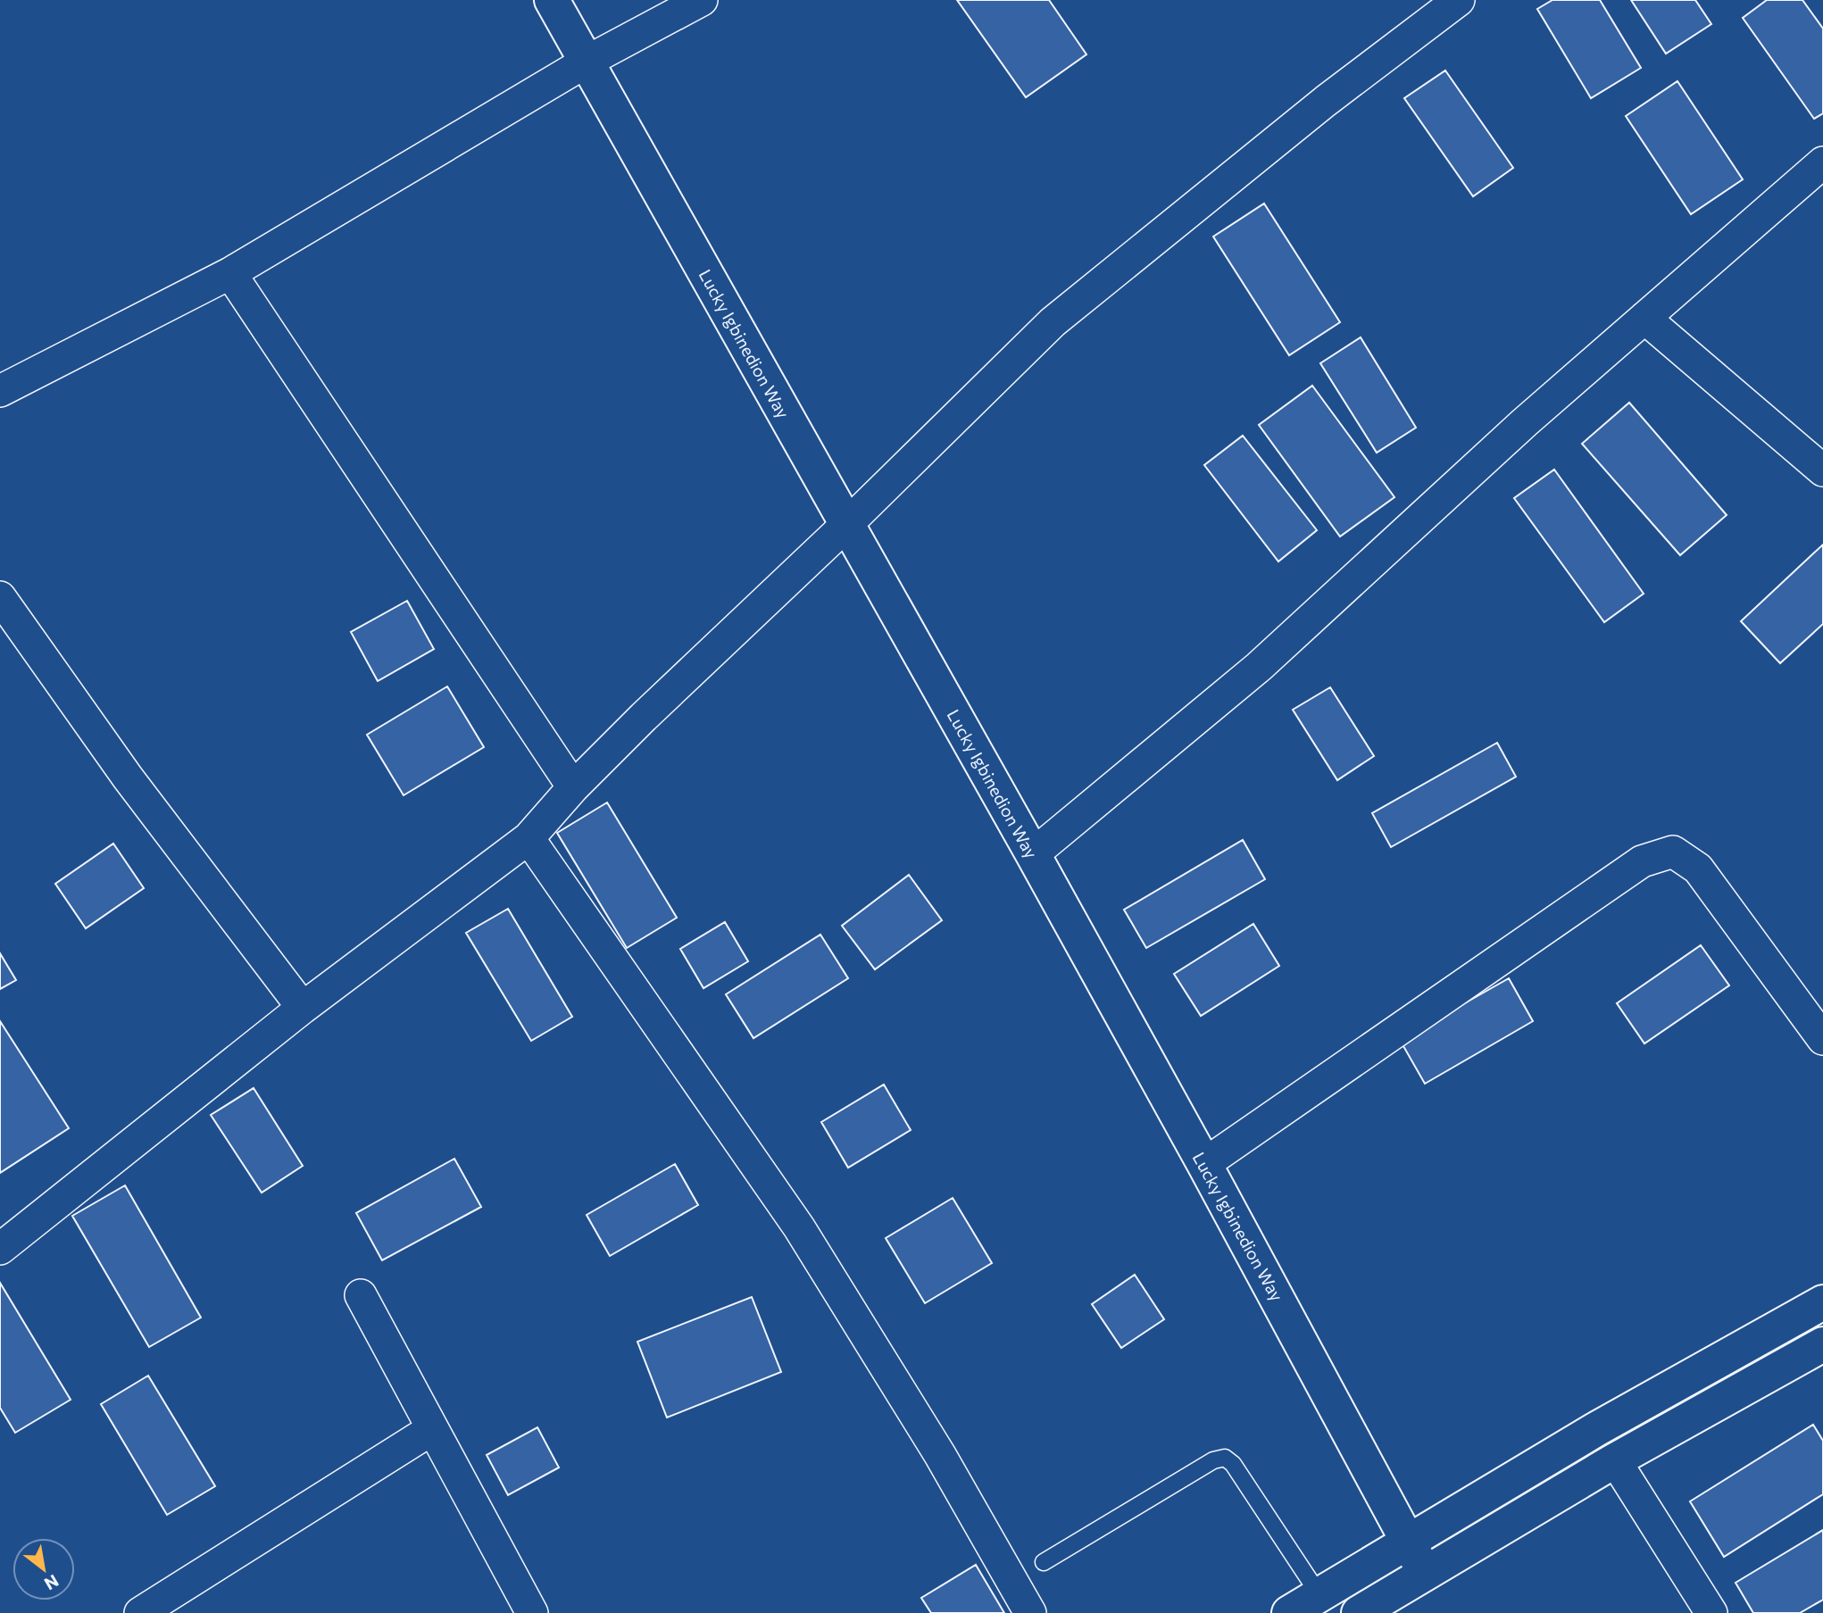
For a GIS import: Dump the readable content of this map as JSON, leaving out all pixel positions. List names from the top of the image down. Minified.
{"streets":{"street":["Lucky Igbinedion Way"]},"north":"bottom right"}
